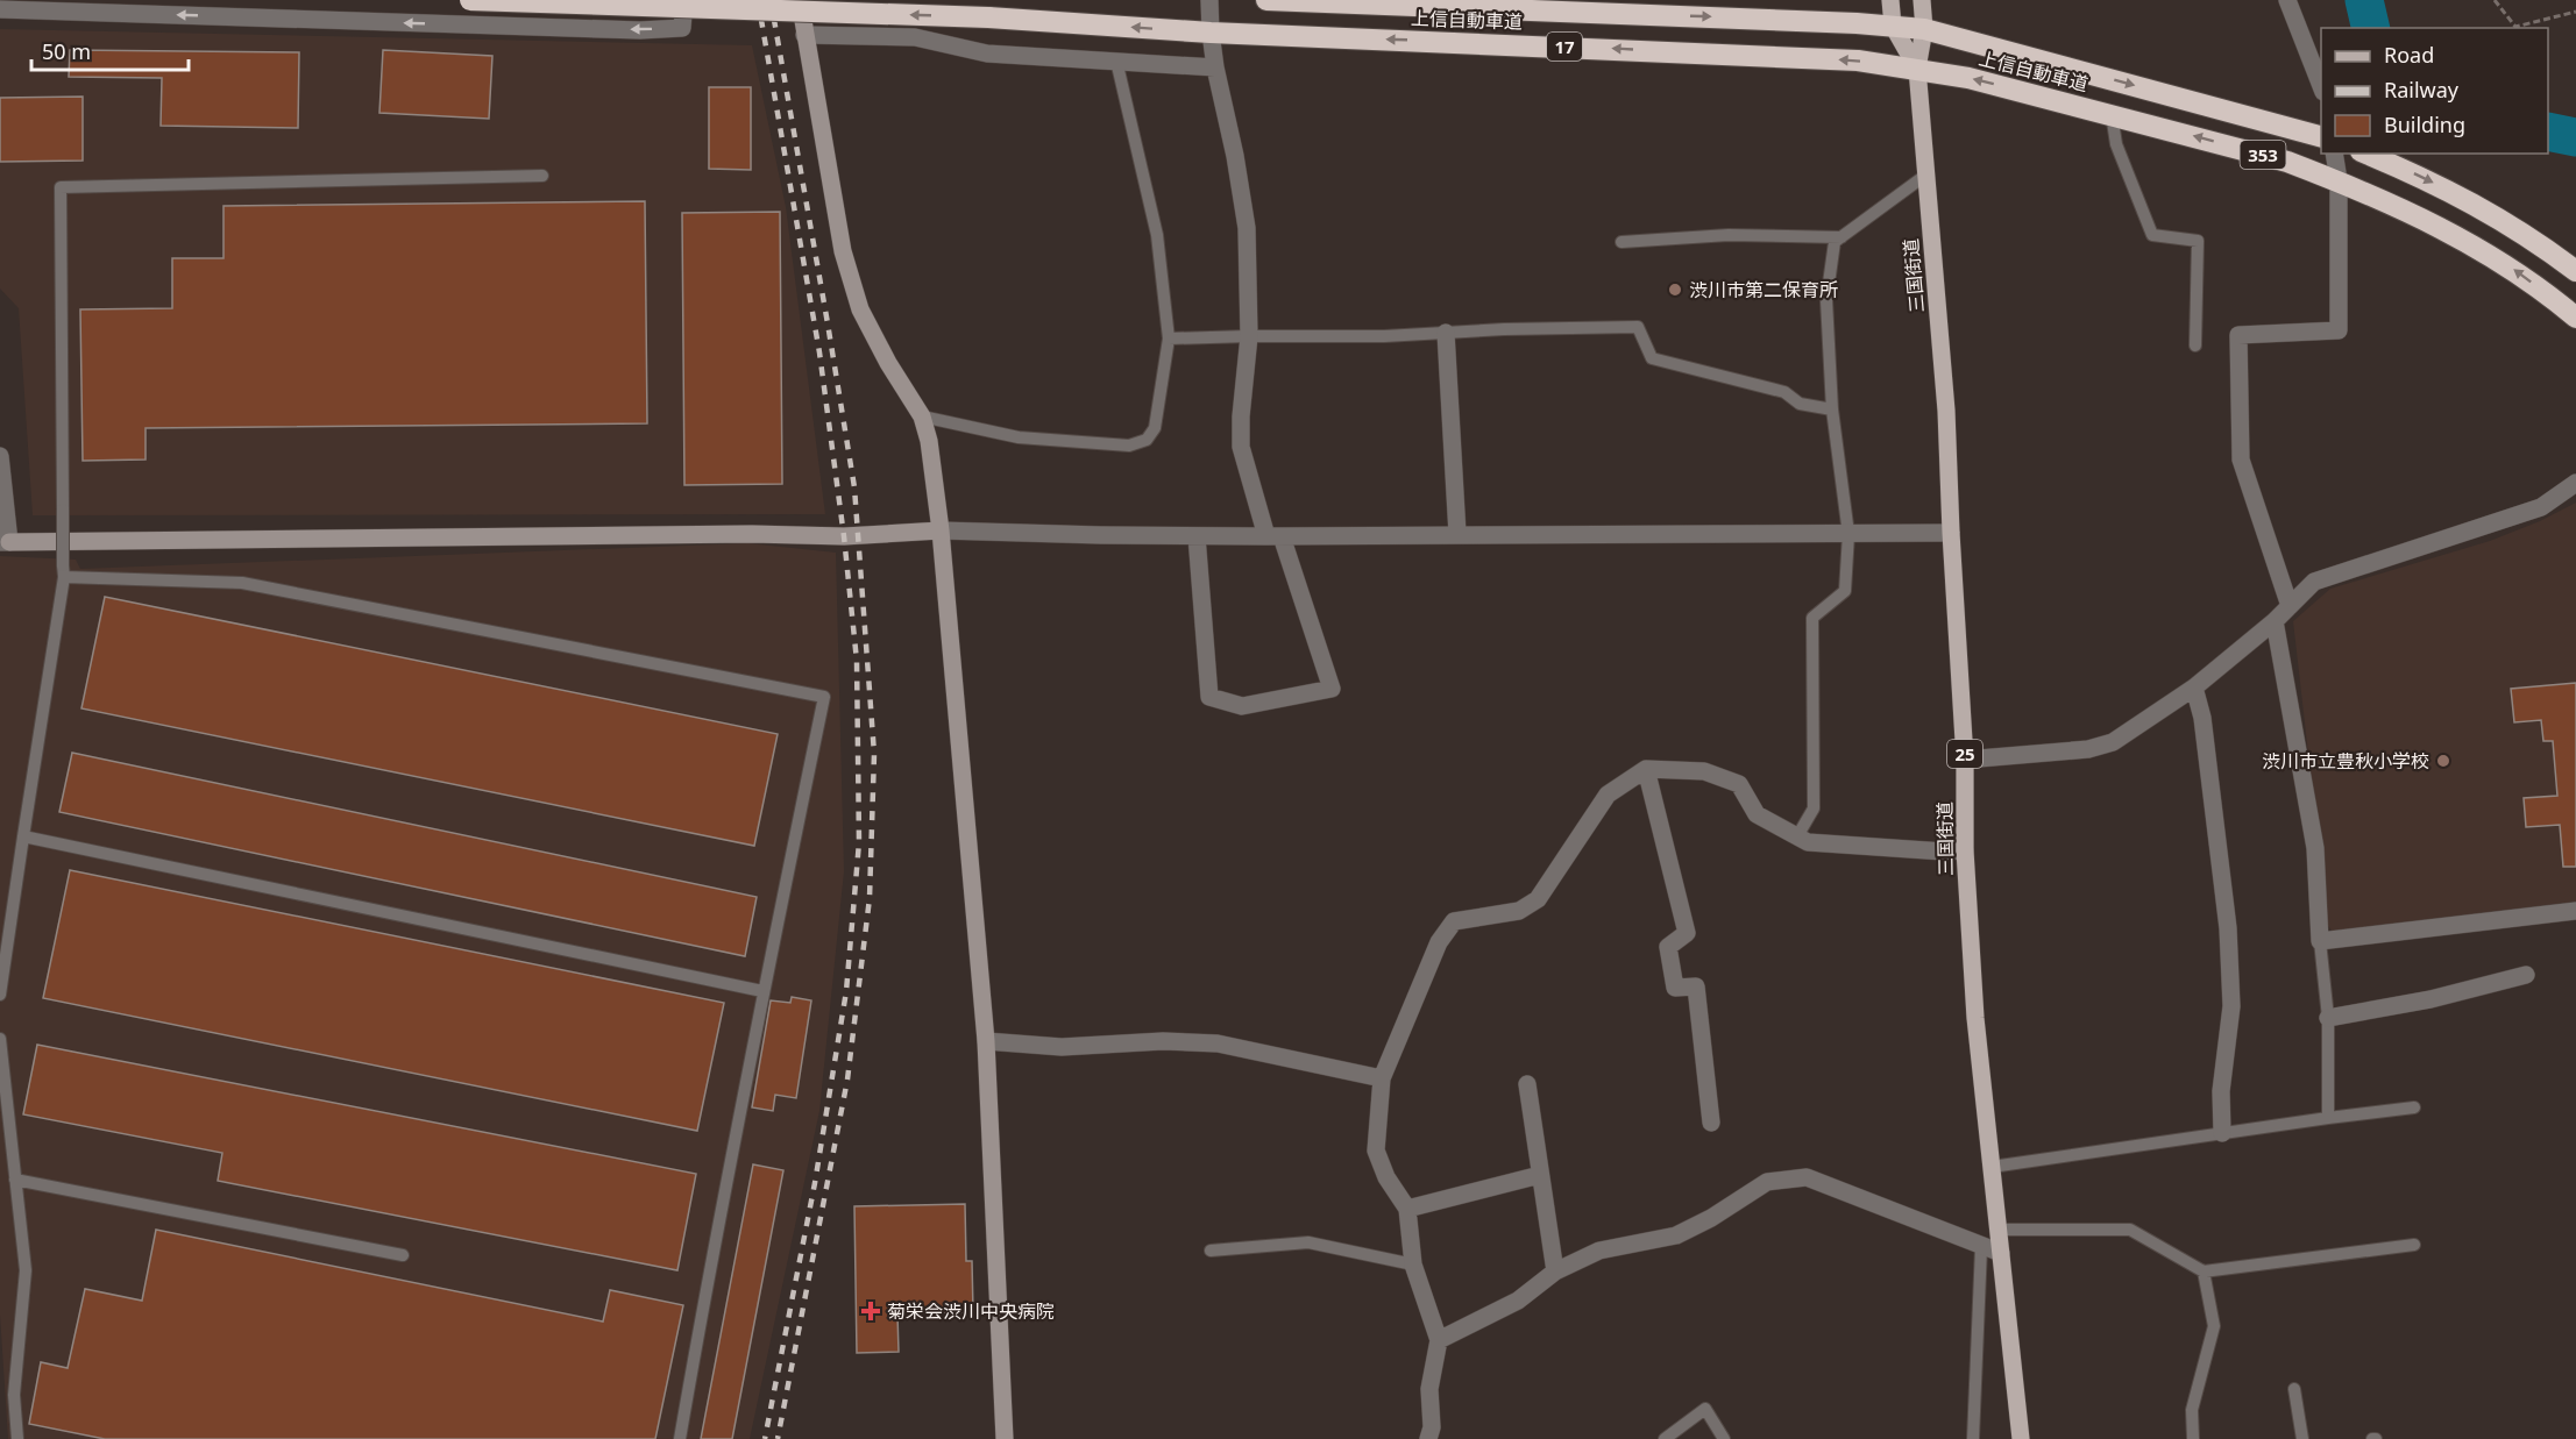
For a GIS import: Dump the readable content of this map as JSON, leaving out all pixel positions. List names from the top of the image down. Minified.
{"streets":{"highway":["上信自動車道","17","353"],"main road":["三国街道","25"]},"crossings":[["上信自動車道","三国街道"],["上信自動車道","25"],["三国街道","25"]],"places":{"other":["渋川市第二保育所","渋川市立豊秋小学校"],"health":["菊栄会渋川中央病院"]},"legend":["Road","Railway","Building"],"scale_bar":"50 m"}
